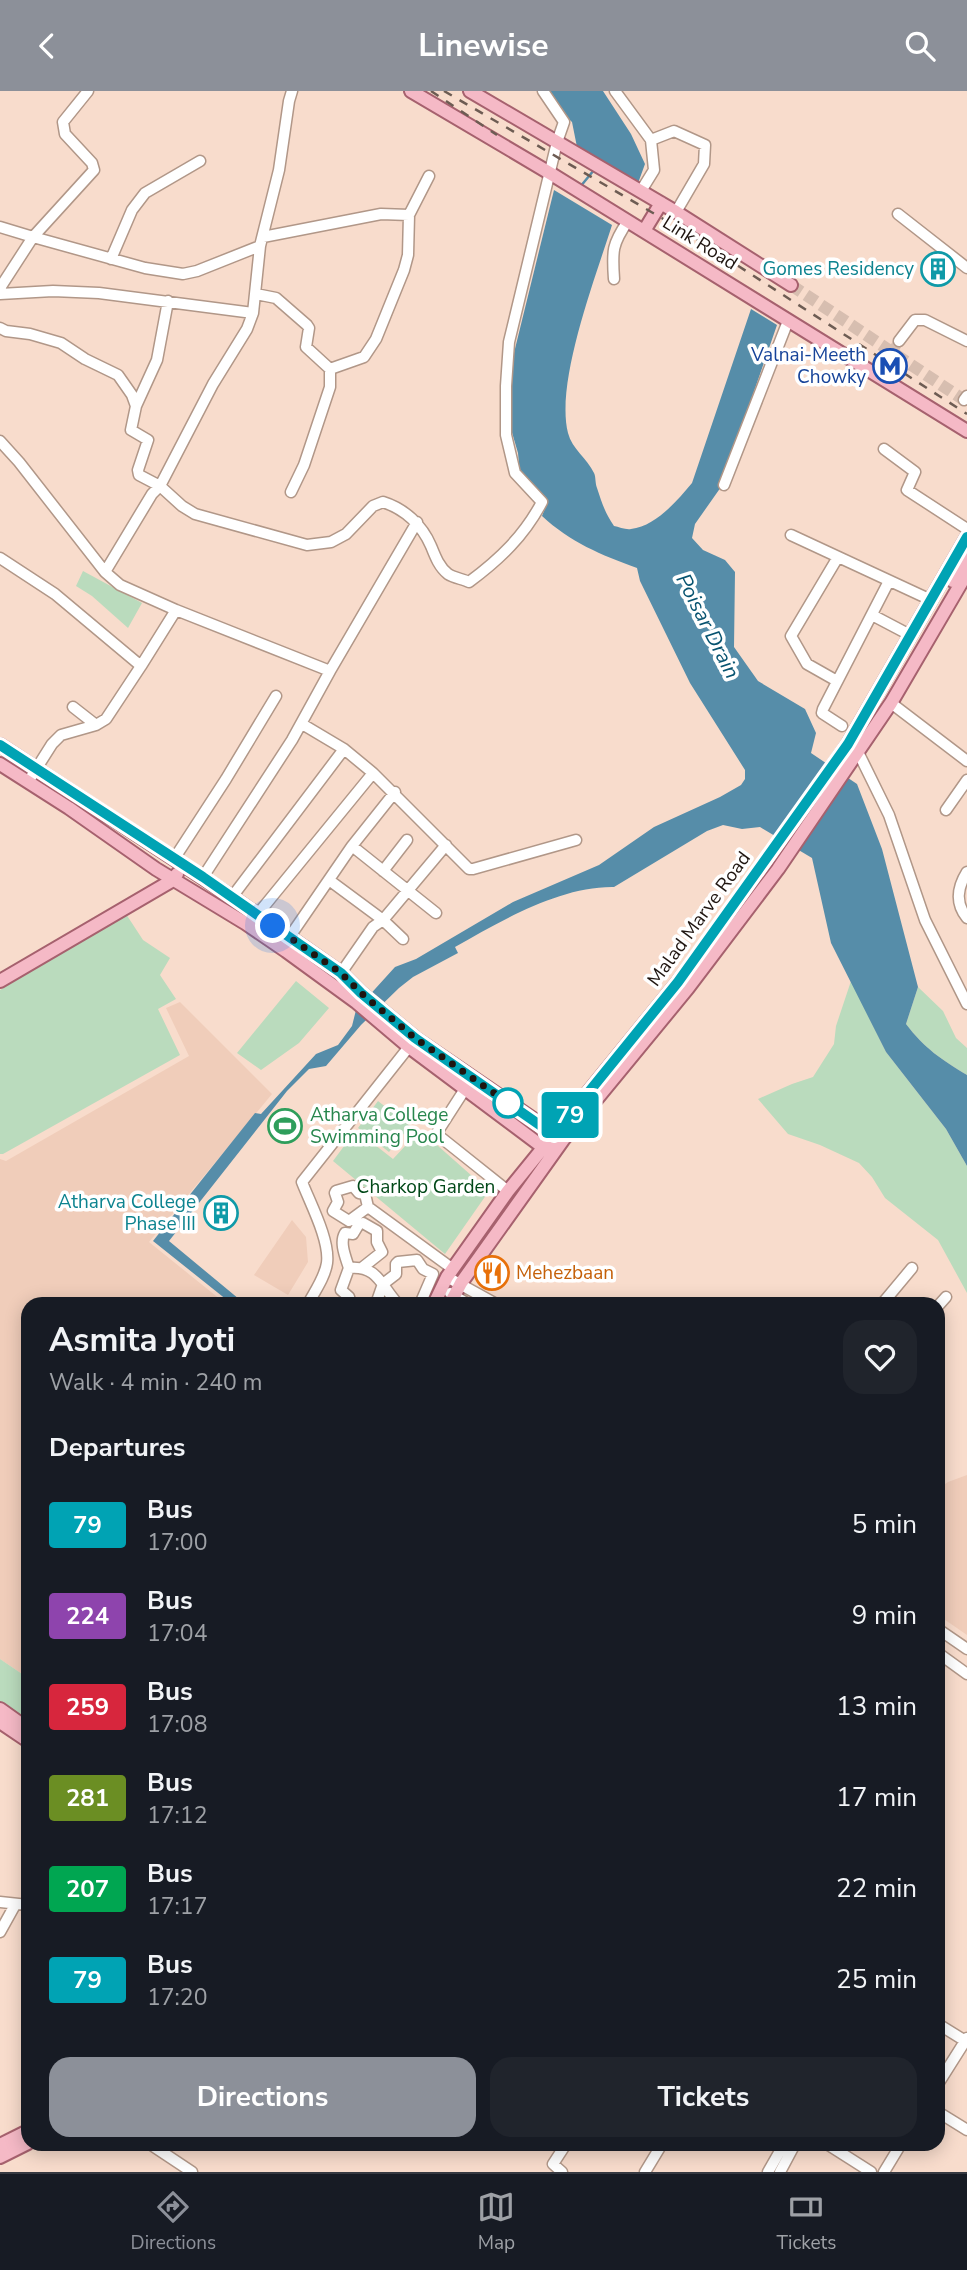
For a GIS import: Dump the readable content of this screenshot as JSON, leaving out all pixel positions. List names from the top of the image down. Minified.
{"streets":{"main road":["Link Road","Malad Marve Road"]},"water":["Poisar Drain"],"parks":["Charkop Garden"],"places":{"building":["Gomes Residency","Atharva College Phase III"],"metro station":["Valnai-Meeth Chowky"],"sports":["Atharva College Swimming Pool"],"restaurant":["Mehezbaan"]},"lines":["bus line 79"],"page":{"header":"Linewise","on_map":"79","heading":[["Asmita Jyoti","Walk · 4 min · 240 m"],"Departures"],"list":[{"mark":"79","name":"Bus","note":"17:00","value":"5 min"},{"mark":"224","name":"Bus","note":"17:04","value":"9 min"},{"mark":"259","name":"Bus","note":"17:08","value":"13 min"},{"mark":"281","name":"Bus","note":"17:12","value":"17 min"},{"mark":"207","name":"Bus","note":"17:17","value":"22 min"},{"mark":"79","name":"Bus","note":"17:20","value":"25 min"}],"buttons":["Directions","Tickets"],"tabs":["Directions","Map","Tickets"]}}
